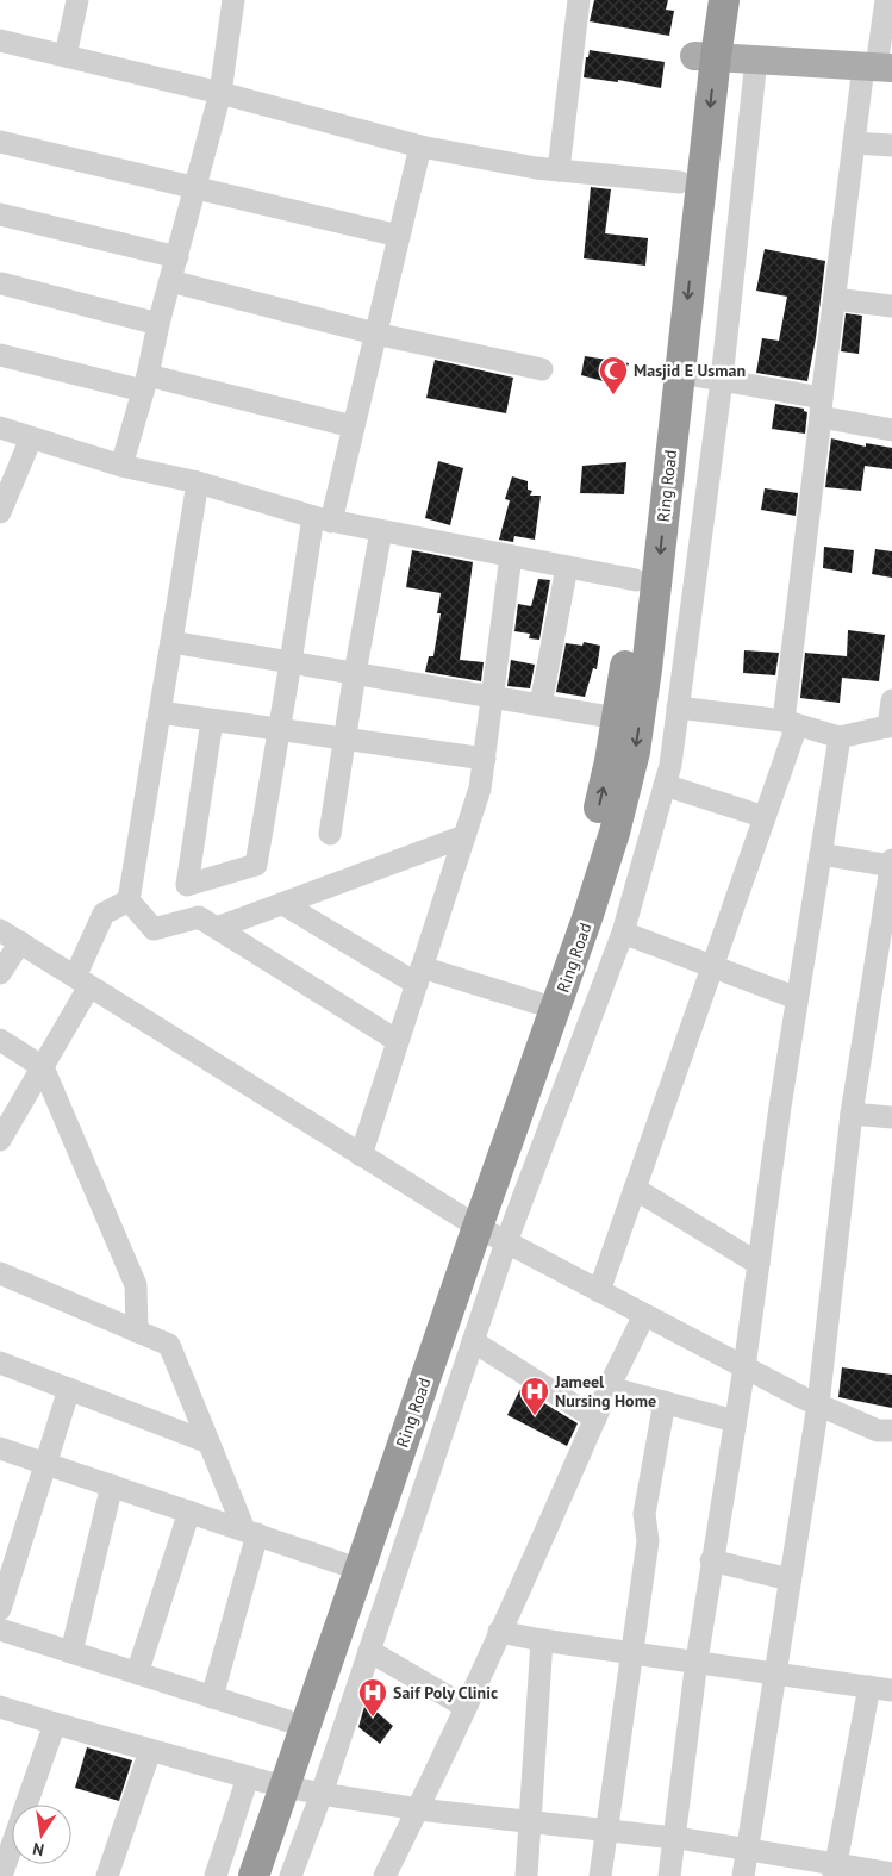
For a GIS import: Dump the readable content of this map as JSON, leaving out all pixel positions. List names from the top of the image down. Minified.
{"streets":{"highway":["Ring Road"]},"places":{"mosque":["Masjid E Usman"],"hospital":["Jameel Nursing Home","Saif Poly Clinic"]},"north":"bottom"}
